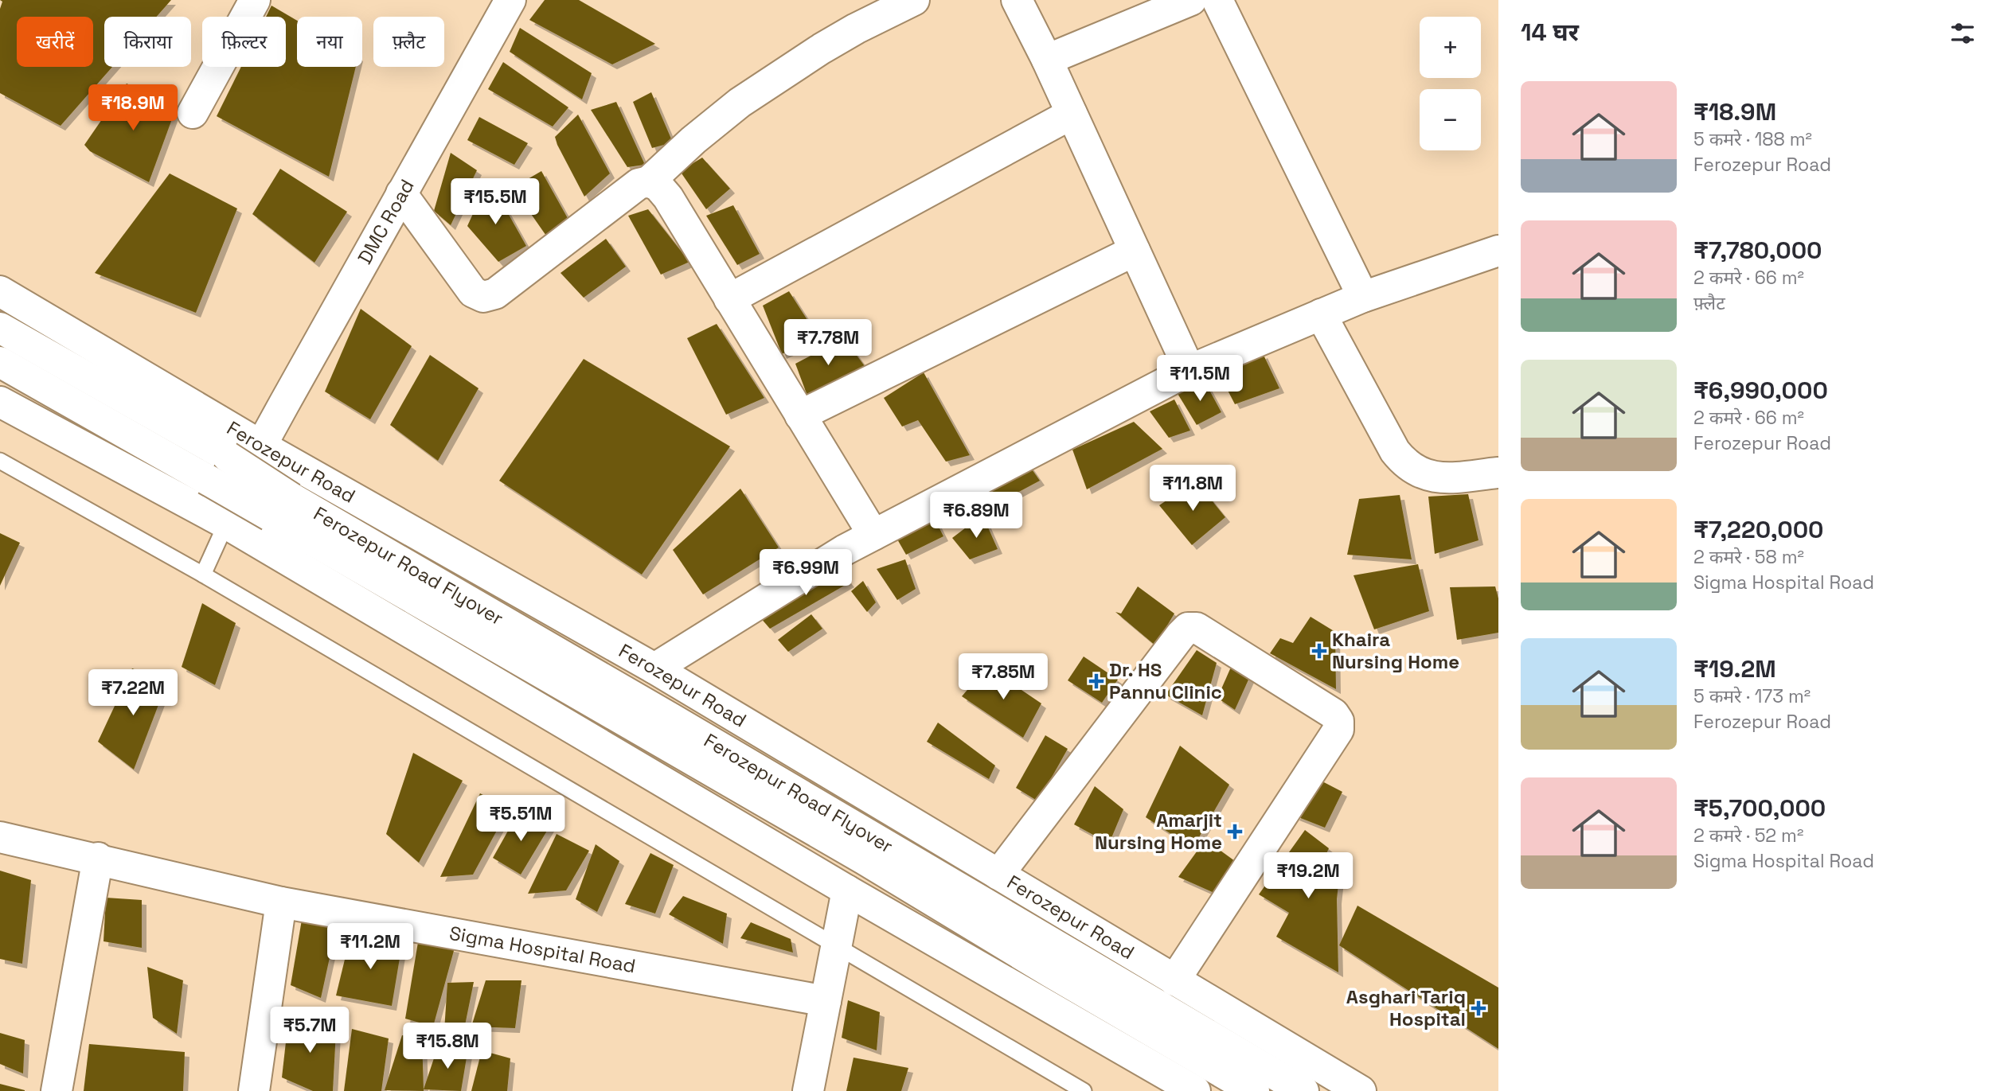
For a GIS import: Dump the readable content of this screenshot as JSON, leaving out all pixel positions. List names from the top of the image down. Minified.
{"streets":{"street":["DMC Road","Ferozepur Road","Ferozepur Road Flyover","Sigma Hospital Road"]},"crossings":[["DMC Road","Ferozepur Road"],["Ferozepur Road","Ferozepur Road Flyover"]],"places":{"health":["Khaira Nursing Home","Dr. HS Pannu Clinic","Amarjit Nursing Home","Asghari Tariq Hospital"]},"page":{"heading":"14 घर","map_buttons":["+","−"],"chip":["खरीदें","किराया","फ़िल्टर","नया","फ़्लैट"],"list":[{"name":"₹18.9M","note":"5 कमरे · 188 m² · Ferozepur Road"},{"name":"₹7,780,000","note":"2 कमरे · 66 m² · फ़्लैट"},{"name":"₹6,990,000","note":"2 कमरे · 66 m² · Ferozepur Road"},{"name":"₹7,220,000","note":"2 कमरे · 58 m² · Sigma Hospital Road"},{"name":"₹19.2M","note":"5 कमरे · 173 m² · Ferozepur Road"},{"name":"₹5,700,000","note":"2 कमरे · 52 m² · Sigma Hospital Road"}],"price":["₹18.9M","₹15.5M","₹7.78M","₹11.5M","₹11.8M","₹6.89M","₹6.99M","₹7.85M","₹7.22M","₹5.51M","₹19.2M","₹11.2M","₹5.7M","₹15.8M"]}}
